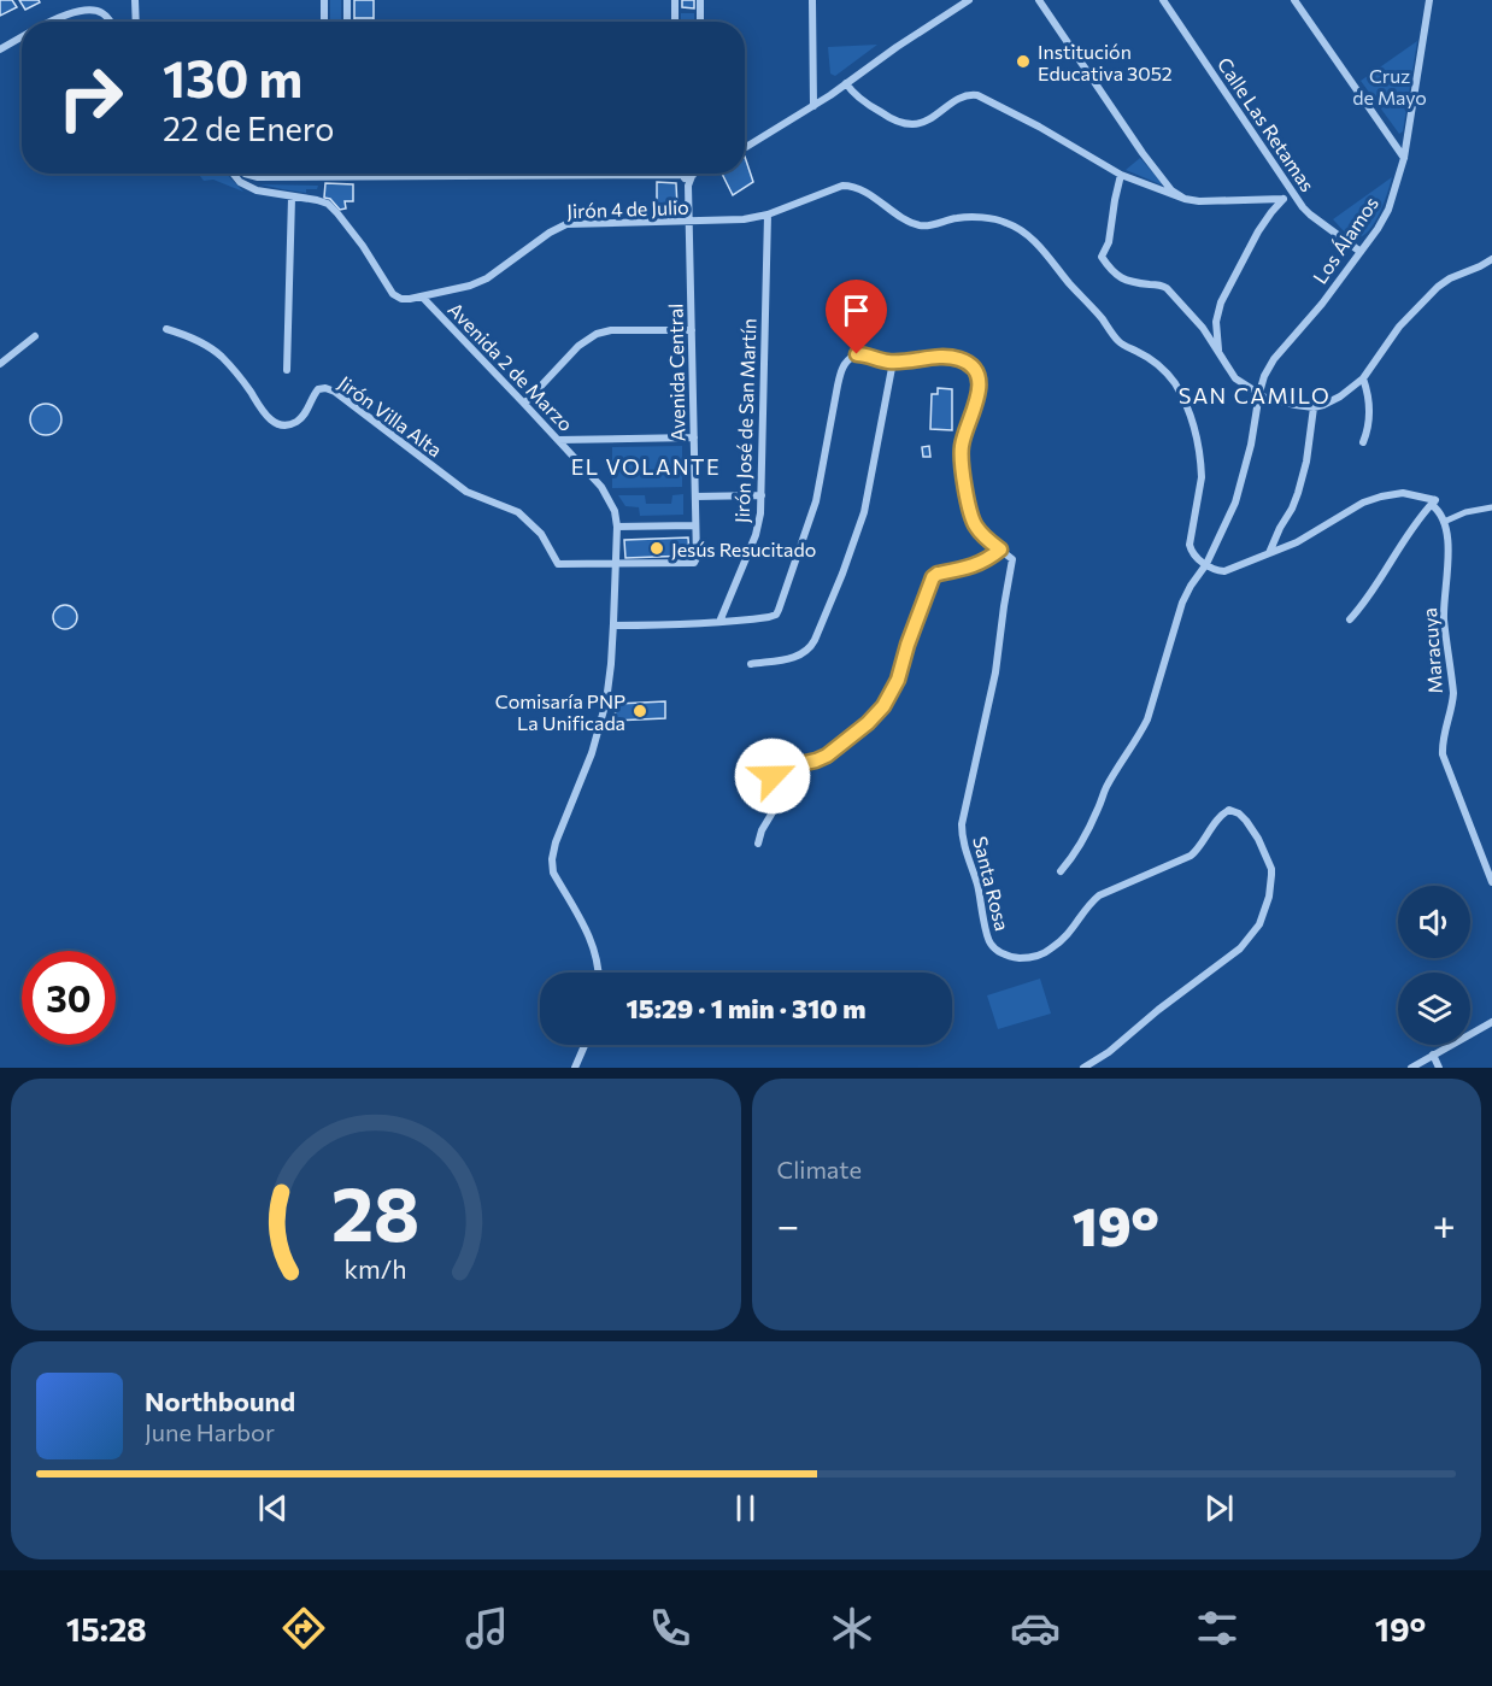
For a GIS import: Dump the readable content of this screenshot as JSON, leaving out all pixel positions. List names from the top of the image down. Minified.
{"streets":{"street":["Calle Las Retamas","Jirón 4 de Julio","Los Álamos","Avenida 2 de Marzo","Avenida Central","Jirón Villa Alta","Jirón José de San Martín","Maracuya","Santa Rosa"]},"crossings":[["Calle Las Retamas","Los Álamos"],["Jirón 4 de Julio","Los Álamos"],["Jirón 4 de Julio","Avenida 2 de Marzo"],["Jirón 4 de Julio","Avenida Central"],["Jirón 4 de Julio","Jirón José de San Martín"],["Avenida 2 de Marzo","Avenida Central"],["Avenida 2 de Marzo","Jirón Villa Alta"],["Avenida Central","Jirón Villa Alta"]],"districts":["SAN CAMILO","EL VOLANTE"],"parks":["Cruz de Mayo"],"places":["Institución Educativa 3052","Jesús Resucitado","Comisaría PNP La Unificada"],"page":{"turn":["130 m","22 de Enero"],"limit":"30","trip":"15:29 · 1 min · 310 m","tile":"Climate","heat":["−","19°","+"],"song":["Northbound","June Harbor"],"tabs":["15:28","19°"],"gauge":["28","km/h"]}}
